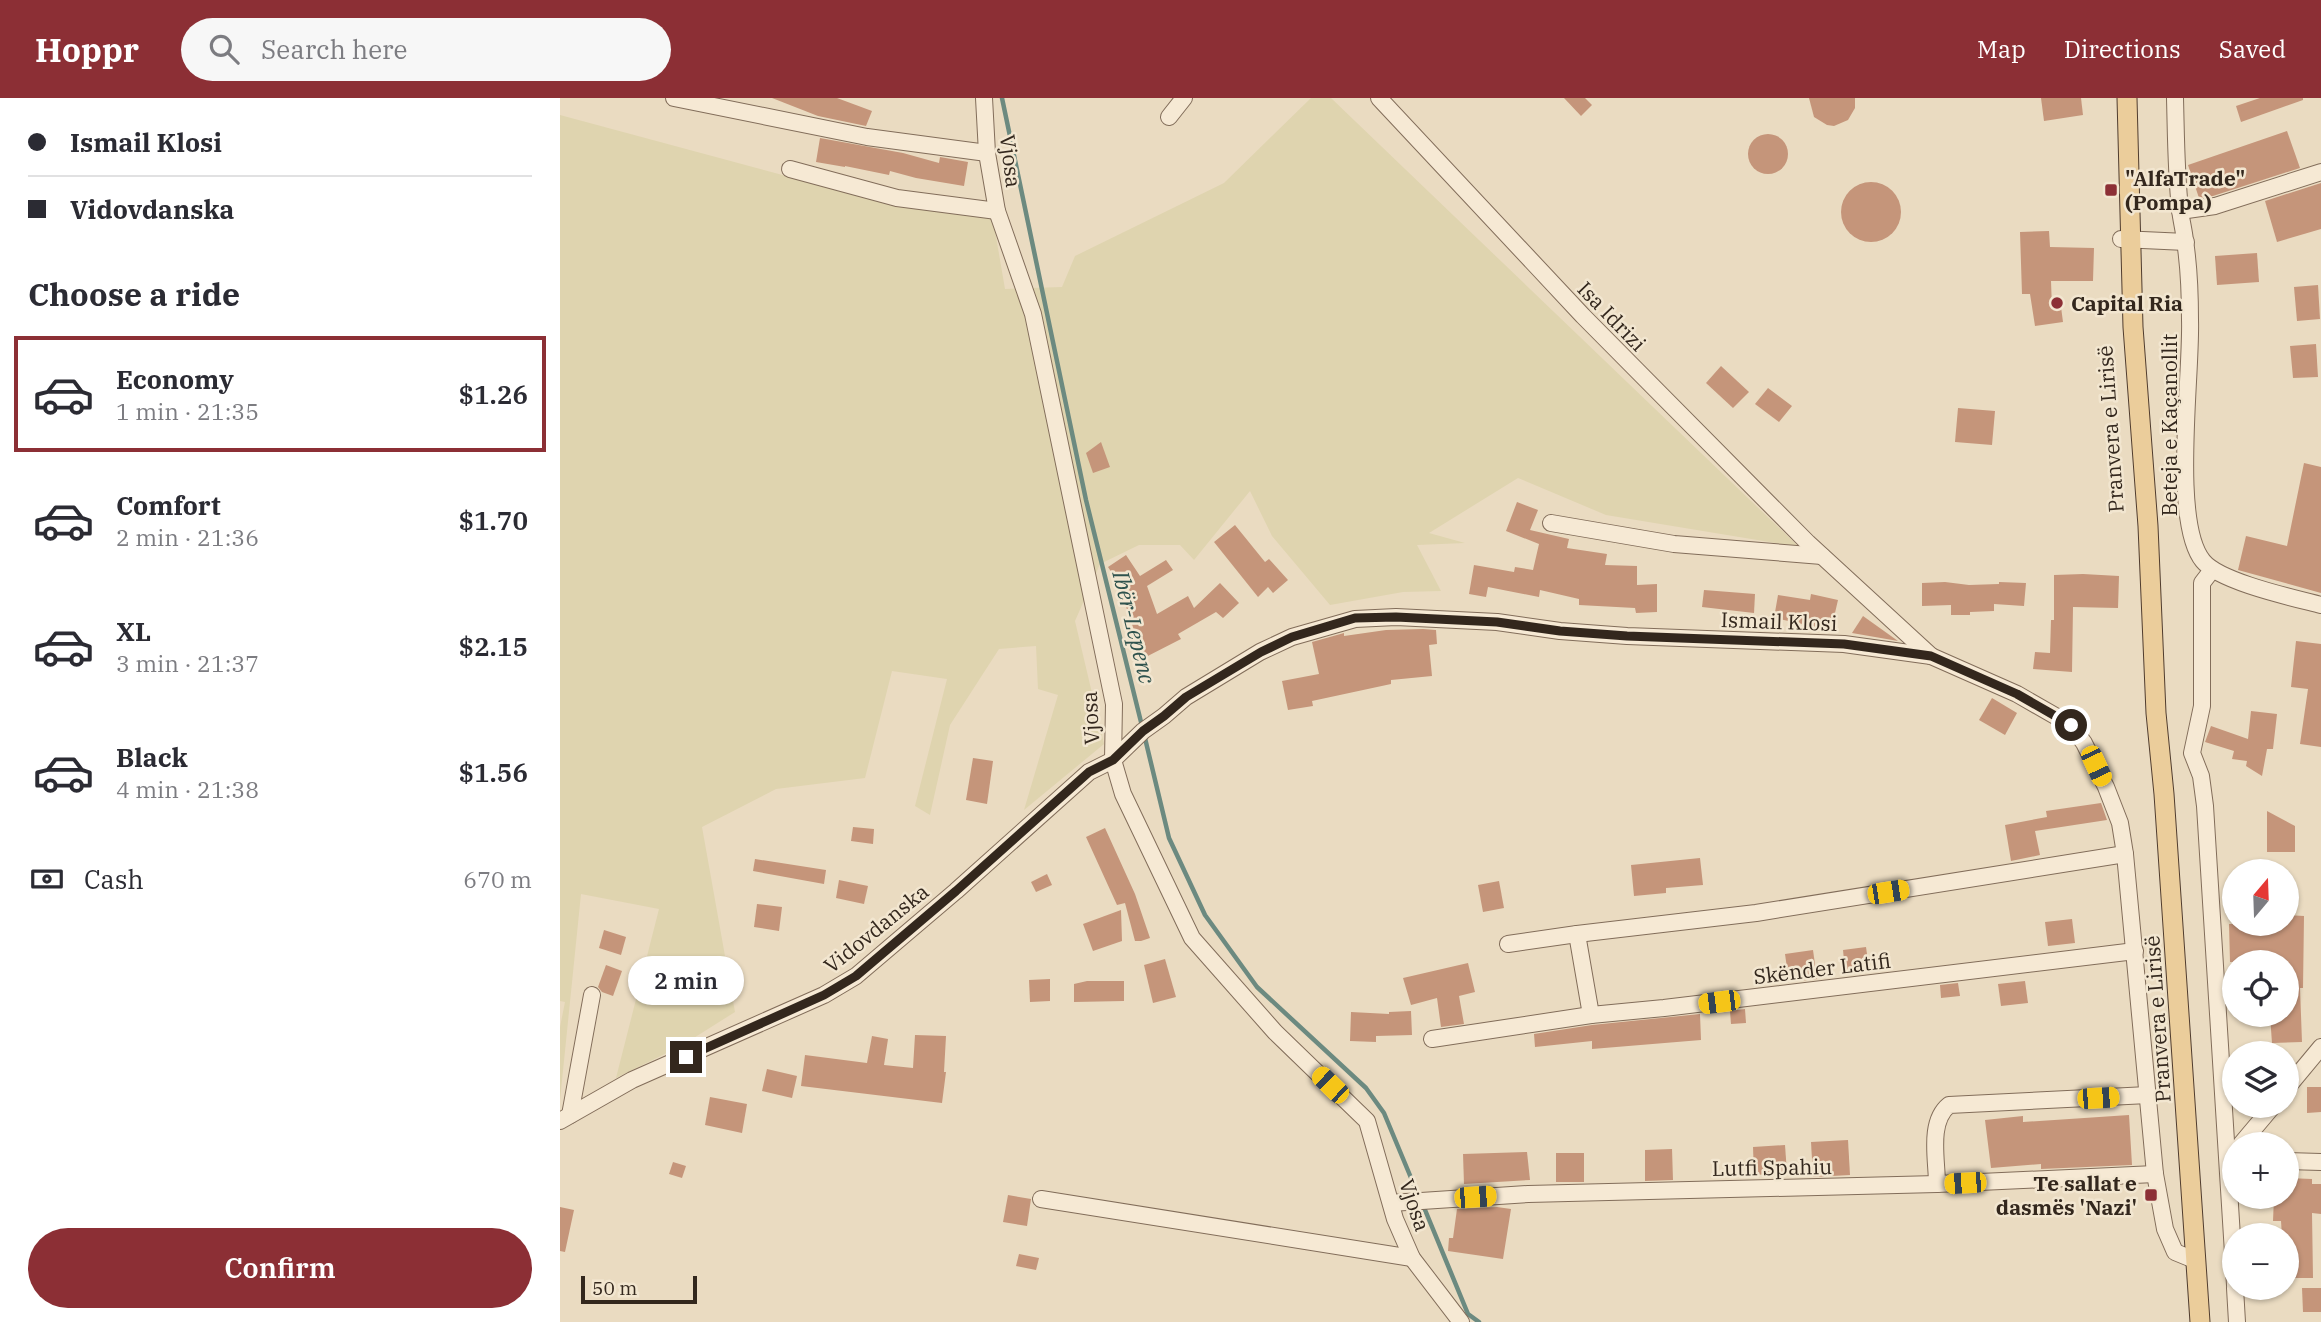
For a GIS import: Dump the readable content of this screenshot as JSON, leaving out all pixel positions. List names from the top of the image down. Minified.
{"streets":{"main road":["Pranvera e Lirisë"],"street":["Vjosa","Isa Idrizi","Beteja e Kaçanollit","Ismail Klosi","Vidovdanska","Skënder Latifi","Lutfi Spahiu"]},"crossings":[["Vjosa","Ismail Klosi"],["Vjosa","Vidovdanska"],["Vjosa","Lutfi Spahiu"],["Isa Idrizi","Ismail Klosi"],["Pranvera e Lirisë","Ismail Klosi"],["Ismail Klosi","Vidovdanska"],["Ismail Klosi","Skënder Latifi"],["Ismail Klosi","Lutfi Spahiu"]],"water":["Ibër-Lepenc"],"places":{"transit":["\"AlfaTrade\" (Pompa)","Te sallat e dasmës 'Nazi'"],"other":["Capital Ria"]},"scale_bar":"50 m","north":"top","page":{"header":"Hoppr","search":"Search here","nav":["Map","Directions","Saved"],"banner":["Ismail Klosi","Vidovdanska"],"heading":"Choose a ride","list":[{"name":"Economy","note":"1 min · 21:35","value":"$1.26"},{"name":"Comfort","note":"2 min · 21:36","value":"$1.70"},{"name":"XL","note":"3 min · 21:37","value":"$2.15"},{"name":"Black","note":"4 min · 21:38","value":"$1.56"}],"pay":["Cash","670 m"],"map_buttons":["+","−"],"bubble":"2 min","buttons":"Confirm","scale":"50 m"}}
